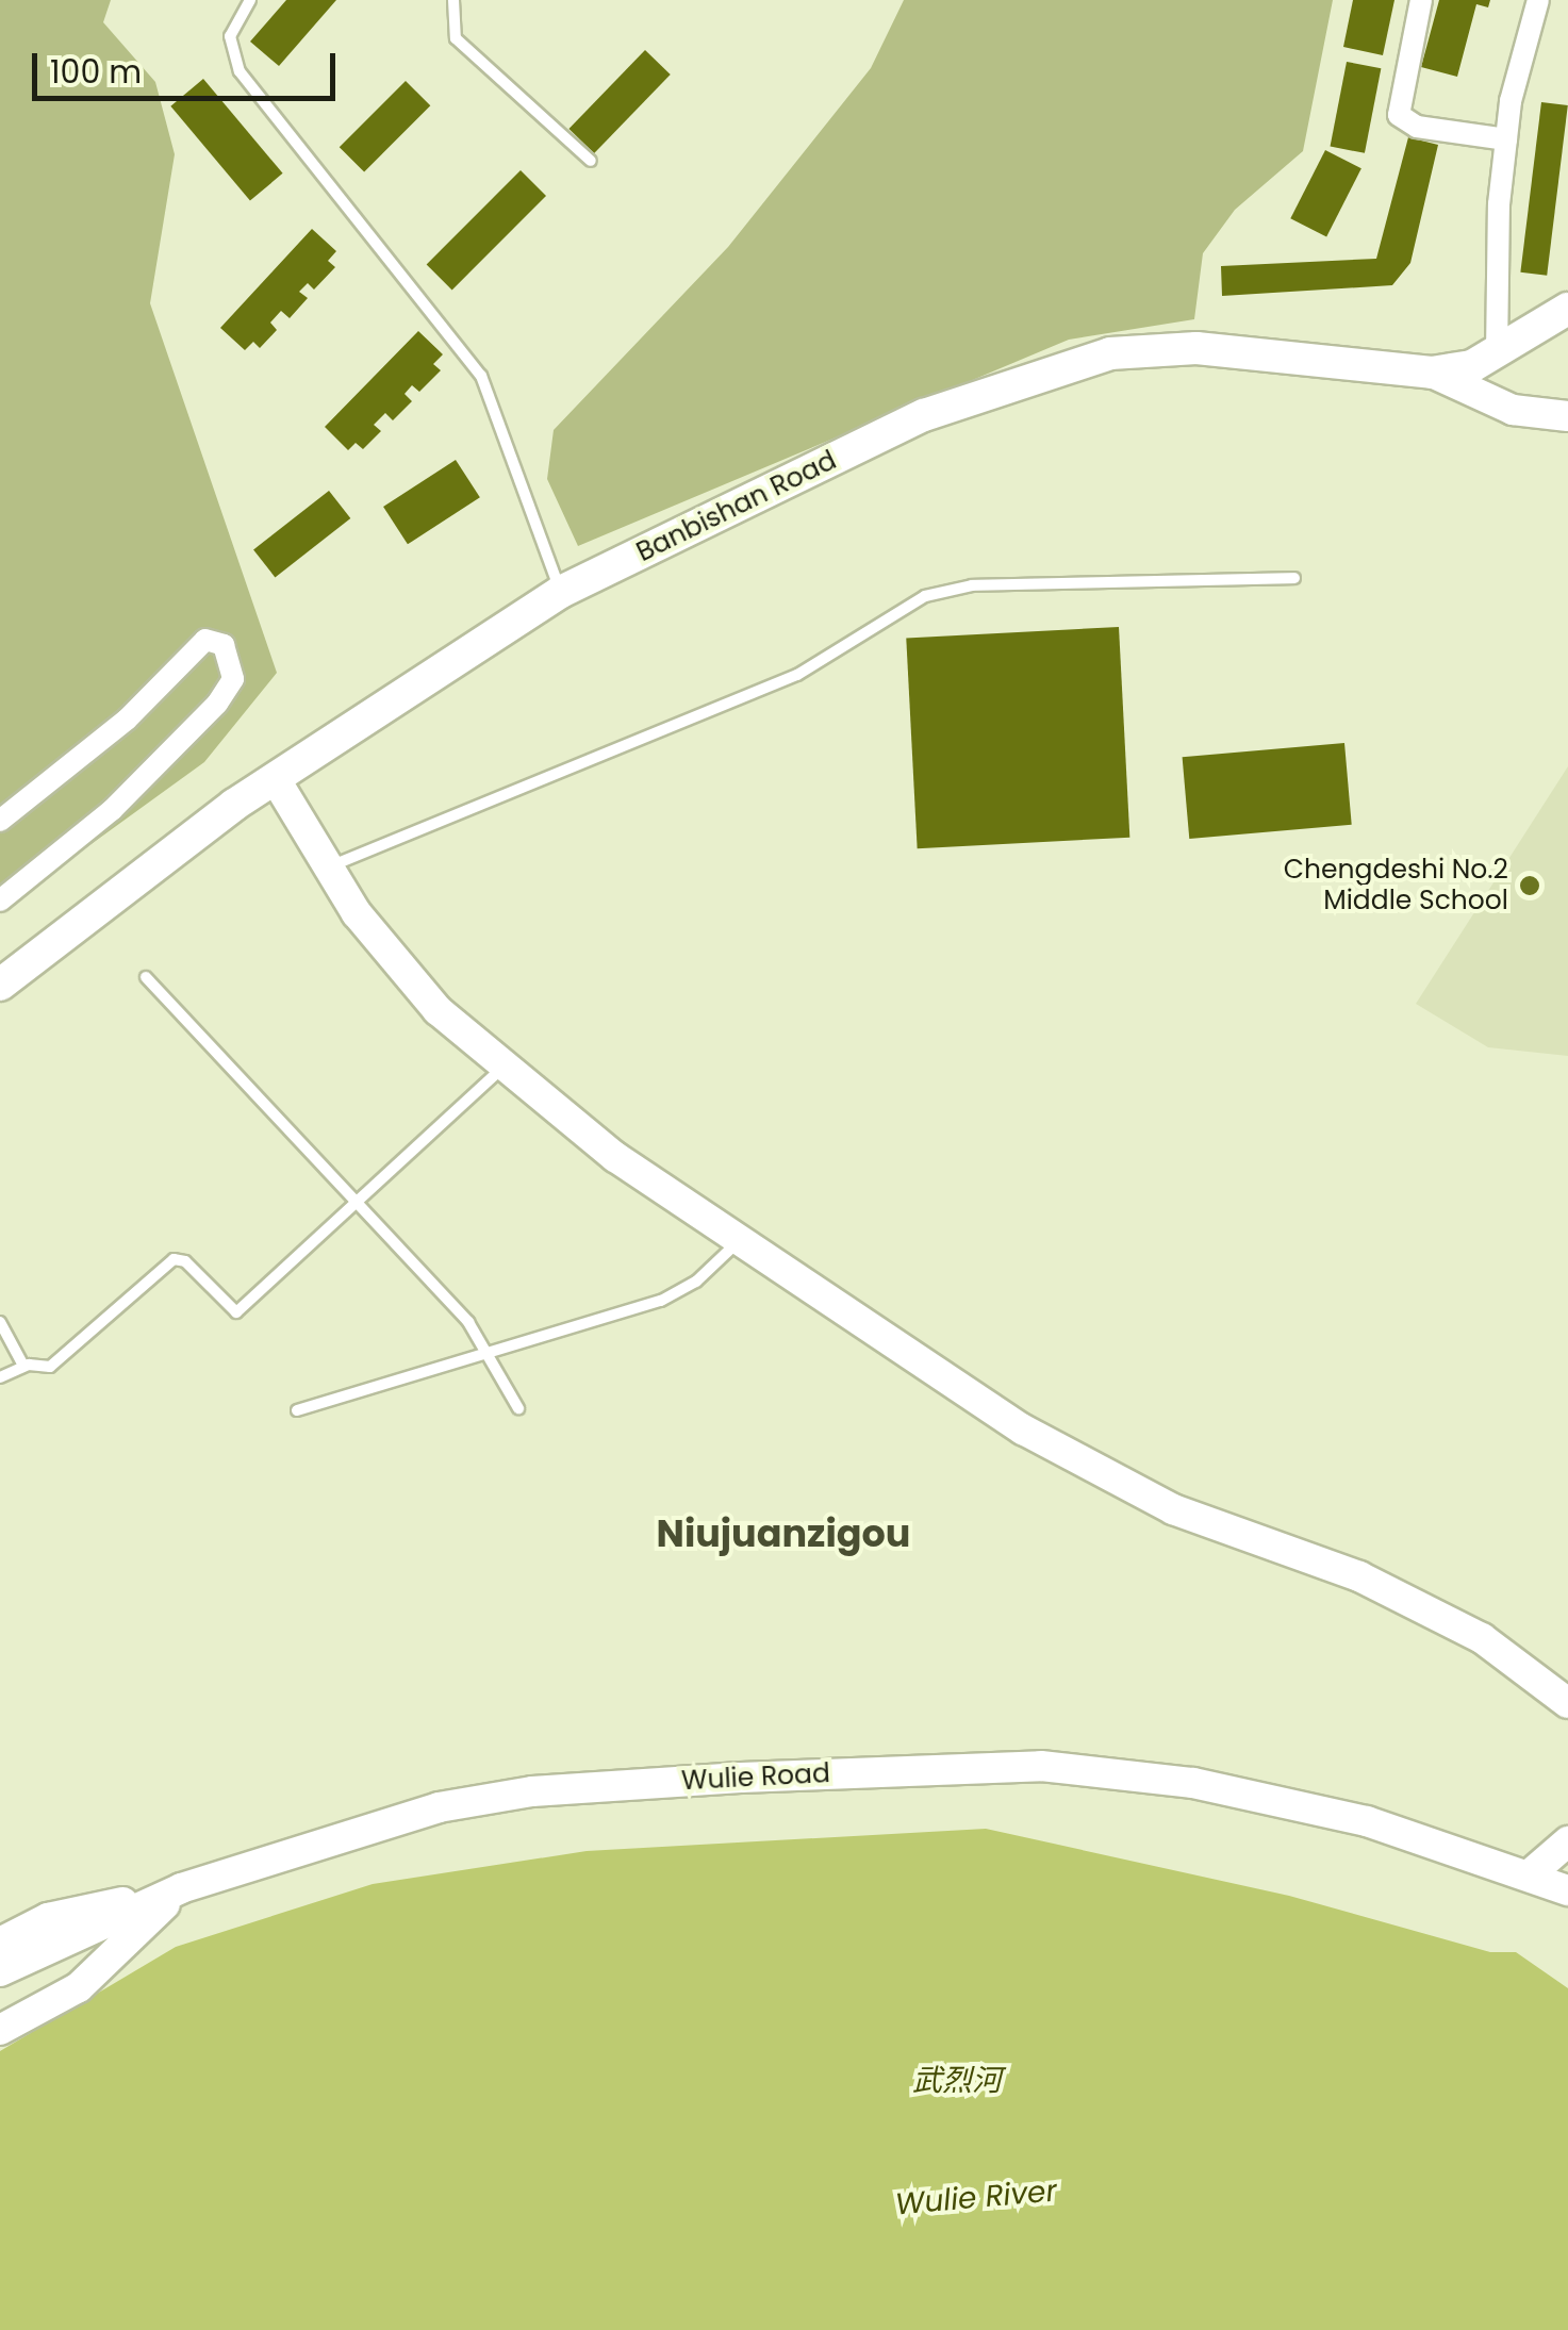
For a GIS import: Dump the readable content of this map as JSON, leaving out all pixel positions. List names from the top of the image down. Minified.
{"streets":{"main road":["Banbishan Road","Wulie Road"]},"districts":["Niujuanzigou"],"water":["武烈河","Wulie River"],"places":["Chengdeshi No.2 Middle School"],"scale_bar":"100 m"}
